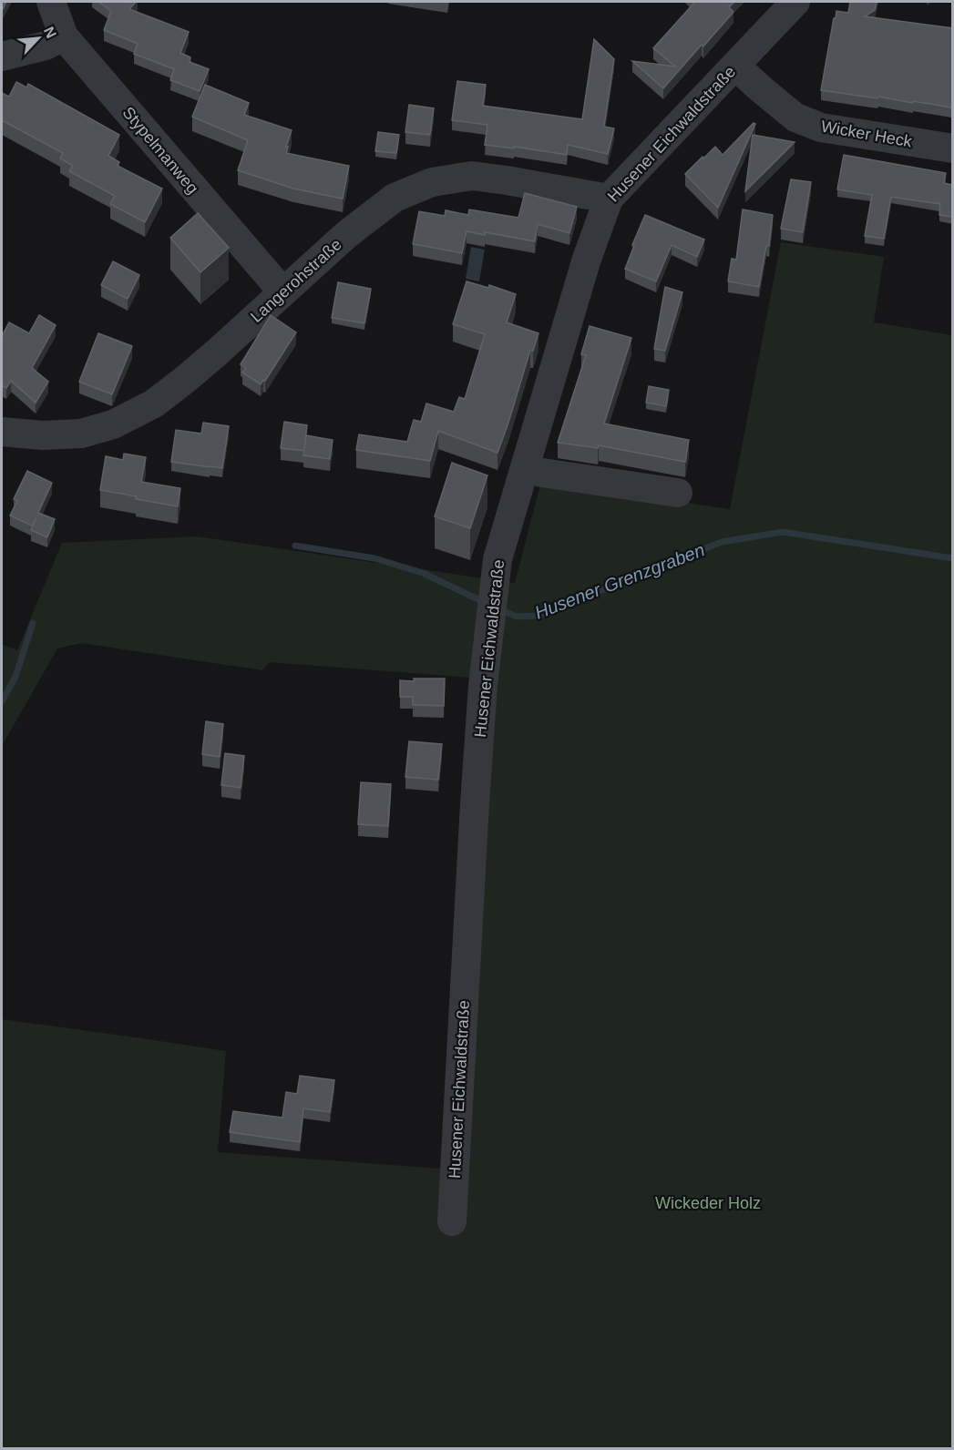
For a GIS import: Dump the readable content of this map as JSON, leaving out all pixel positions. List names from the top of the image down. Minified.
{"streets":{"street":["Husener Eichwaldstraße","Wicker Heck","Stypelmanweg","Langerohstraße"]},"crossings":[["Husener Eichwaldstraße","Wicker Heck"],["Husener Eichwaldstraße","Langerohstraße"],["Stypelmanweg","Langerohstraße"]],"water":["Husener Grenzgraben"],"parks":["Wickeder Holz"],"north":"top right"}
